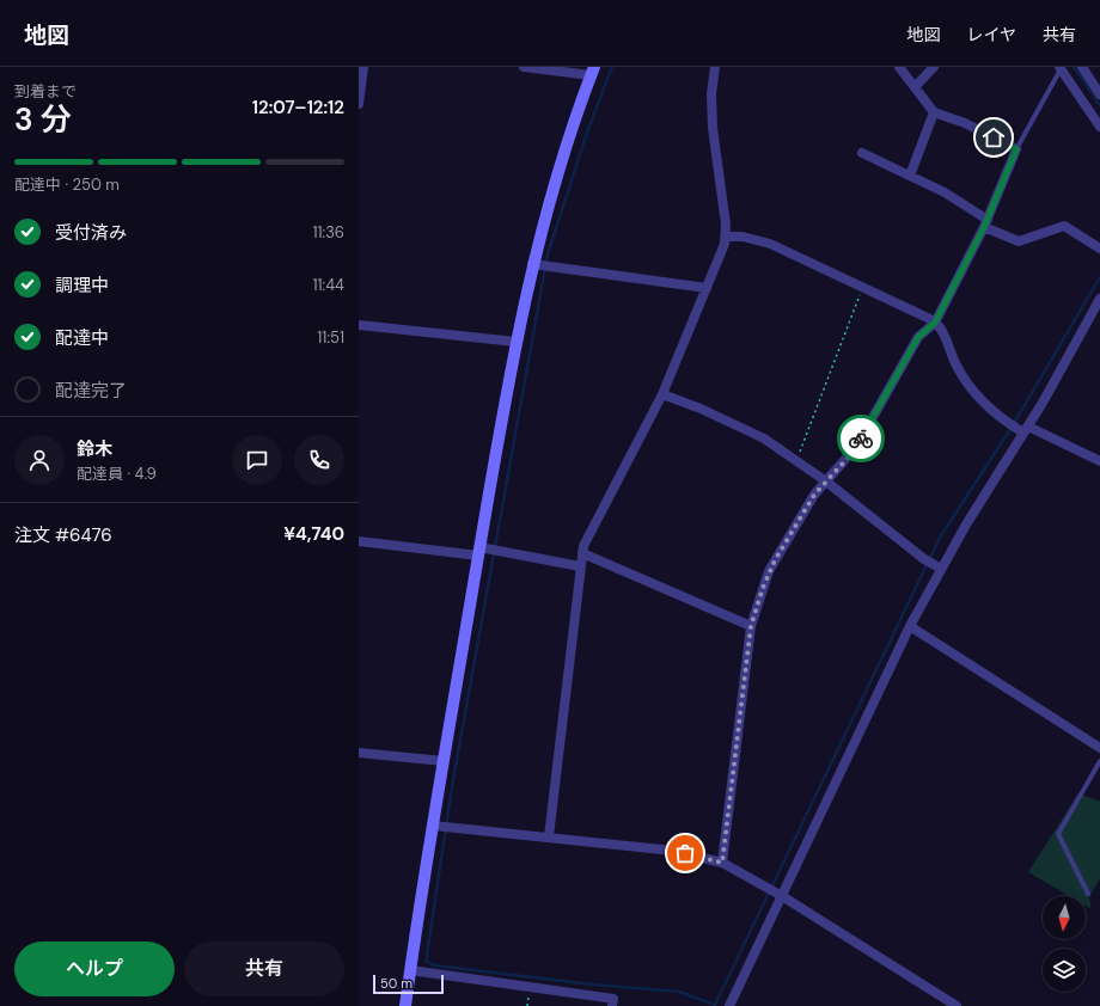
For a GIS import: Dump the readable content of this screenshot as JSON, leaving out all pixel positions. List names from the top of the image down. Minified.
{"scale_bar":"50 m","north":"bottom","page":{"header":"地図","nav":["地図","レイヤ","共有"],"heading":["3 分","到着まで","12:07–12:12"],"panel":["鈴木","配達員 · 4.9","注文 #6476","¥4,740"],"bar":"配達中 · 250 m","list":[["受付済み","11:36"],["調理中","11:44"],["配達中","11:51"],"配達完了"],"buttons":["ヘルプ","共有"],"scale":"50 m"}}
